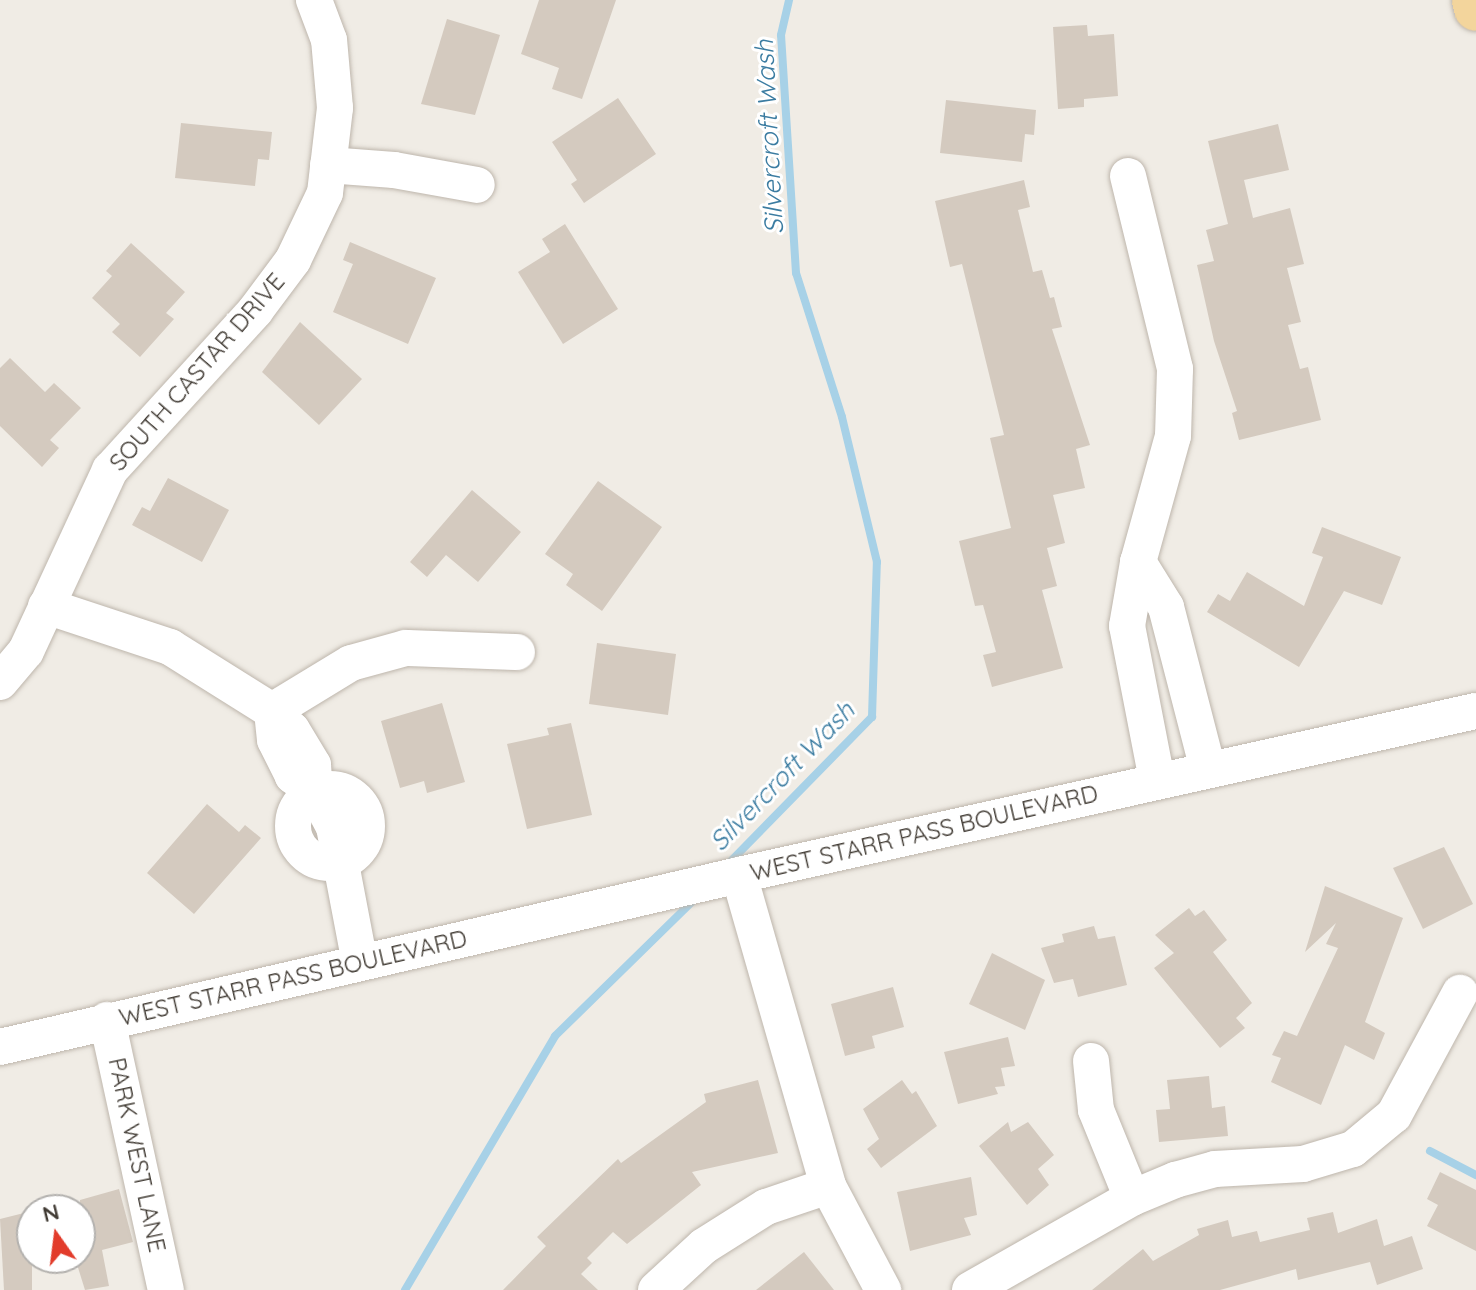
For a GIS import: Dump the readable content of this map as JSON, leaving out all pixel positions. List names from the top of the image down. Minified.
{"streets":{"street":["SOUTH CASTAR DRIVE","WEST STARR PASS BOULEVARD","PARK WEST LANE"]},"crossings":[["WEST STARR PASS BOULEVARD","PARK WEST LANE"]],"water":["Silvercroft Wash"],"north":"top"}
